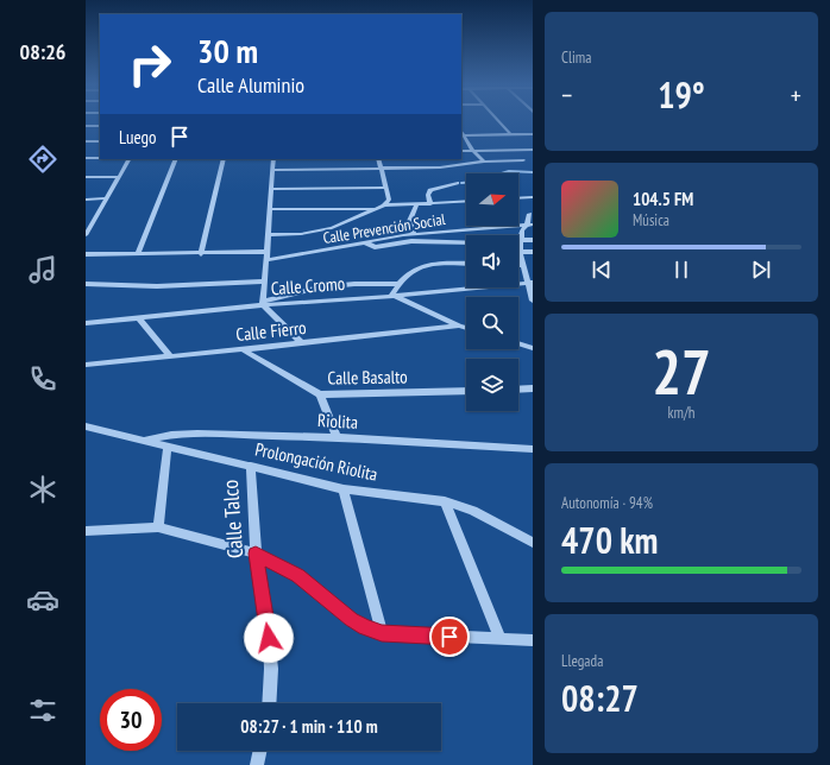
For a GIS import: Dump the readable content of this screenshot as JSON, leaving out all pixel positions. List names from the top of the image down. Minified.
{"streets":{"street":["Calle Prevención Social","Calle Cromo","Calle Fierro","Calle Basalto","Riolita","Prolongación Riolita","Calle Talco"]},"crossings":[["Calle Fierro","Calle Basalto"],["Riolita","Prolongación Riolita"],["Prolongación Riolita","Calle Talco"]],"north":"right","page":{"tabs":"08:26","tile":["Clima",["27","km/h"],["Autonomía · 94%","470 km"],["Llegada","08:27"]],"turn":["30 m","Calle Aluminio"],"heat":["−","19°","+"],"then":"Luego","song":["104.5 FM","Música"],"limit":"30","trip":"08:27 · 1 min · 110 m"}}
